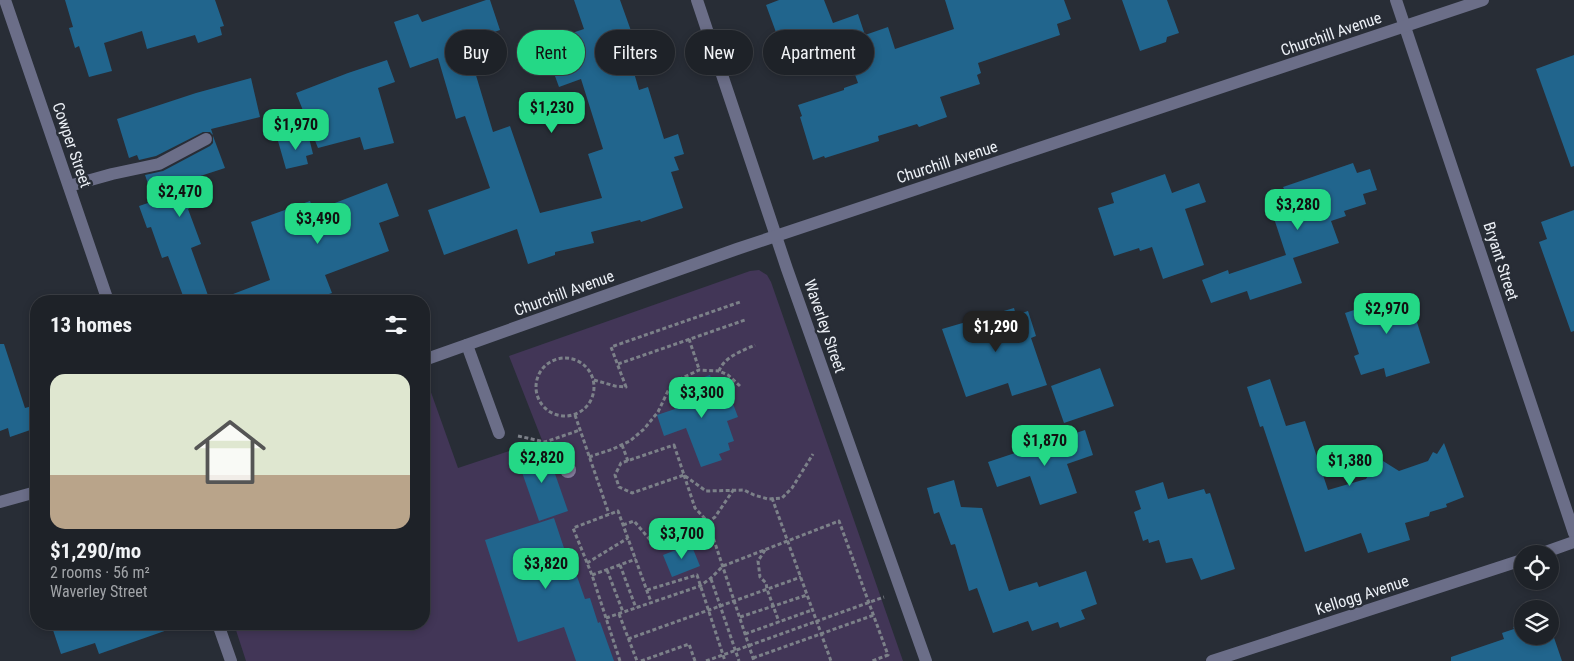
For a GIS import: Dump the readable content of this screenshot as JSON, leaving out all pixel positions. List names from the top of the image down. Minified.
{"streets":{"street":["Churchill Avenue","Cowper Street","Bryant Street","Waverley Street","Kellogg Avenue"]},"crossings":[["Churchill Avenue","Bryant Street"],["Churchill Avenue","Waverley Street"]],"page":{"chip":["Buy","Rent","Filters","New","Apartment"],"price":["$1,230","$1,970","$2,470","$3,280","$3,490","$2,970","$1,290","$3,300","$1,870","$2,820","$1,380","$3,700","$3,820"],"heading":"13 homes","list":[{"name":"$1,290/mo","note":"2 rooms · 56 m² · Waverley Street"}]}}
